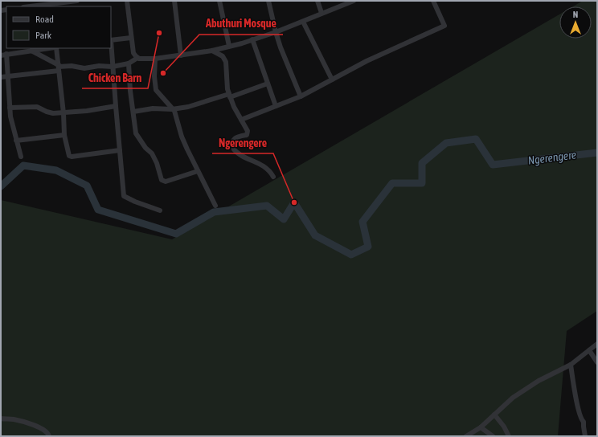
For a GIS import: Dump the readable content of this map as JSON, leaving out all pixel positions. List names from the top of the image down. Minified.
{"water":["Ngerengere"],"places":["Chicken Barn","Abuthuri Mosque","Ngerengere"],"legend":["Road","Park"],"north":"top"}
